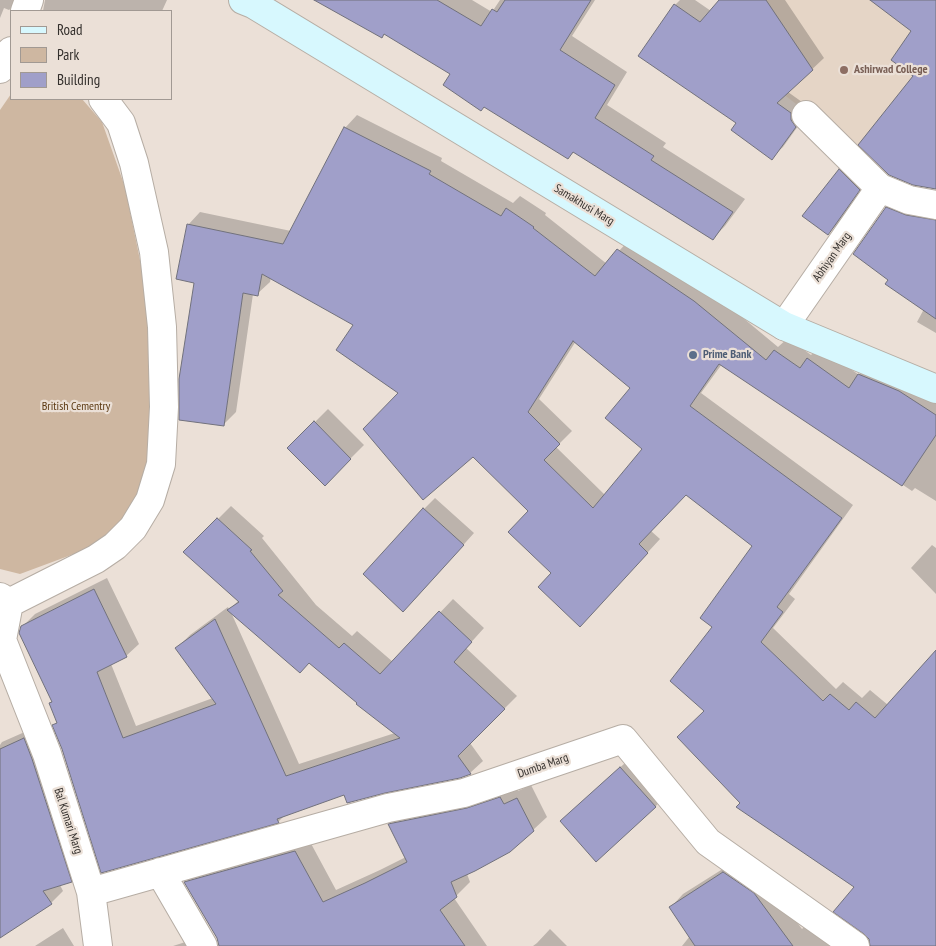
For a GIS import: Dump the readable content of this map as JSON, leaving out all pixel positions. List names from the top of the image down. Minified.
{"streets":{"main road":["Samakhusi Marg"],"street":["Abhiyan Marg","Dumba Marg","Bal Kumari Marg"]},"crossings":[["Samakhusi Marg","Abhiyan Marg"]],"parks":["British Cementry"],"places":["Ashirwad College","Prime Bank"],"legend":["Road","Park","Building"]}
